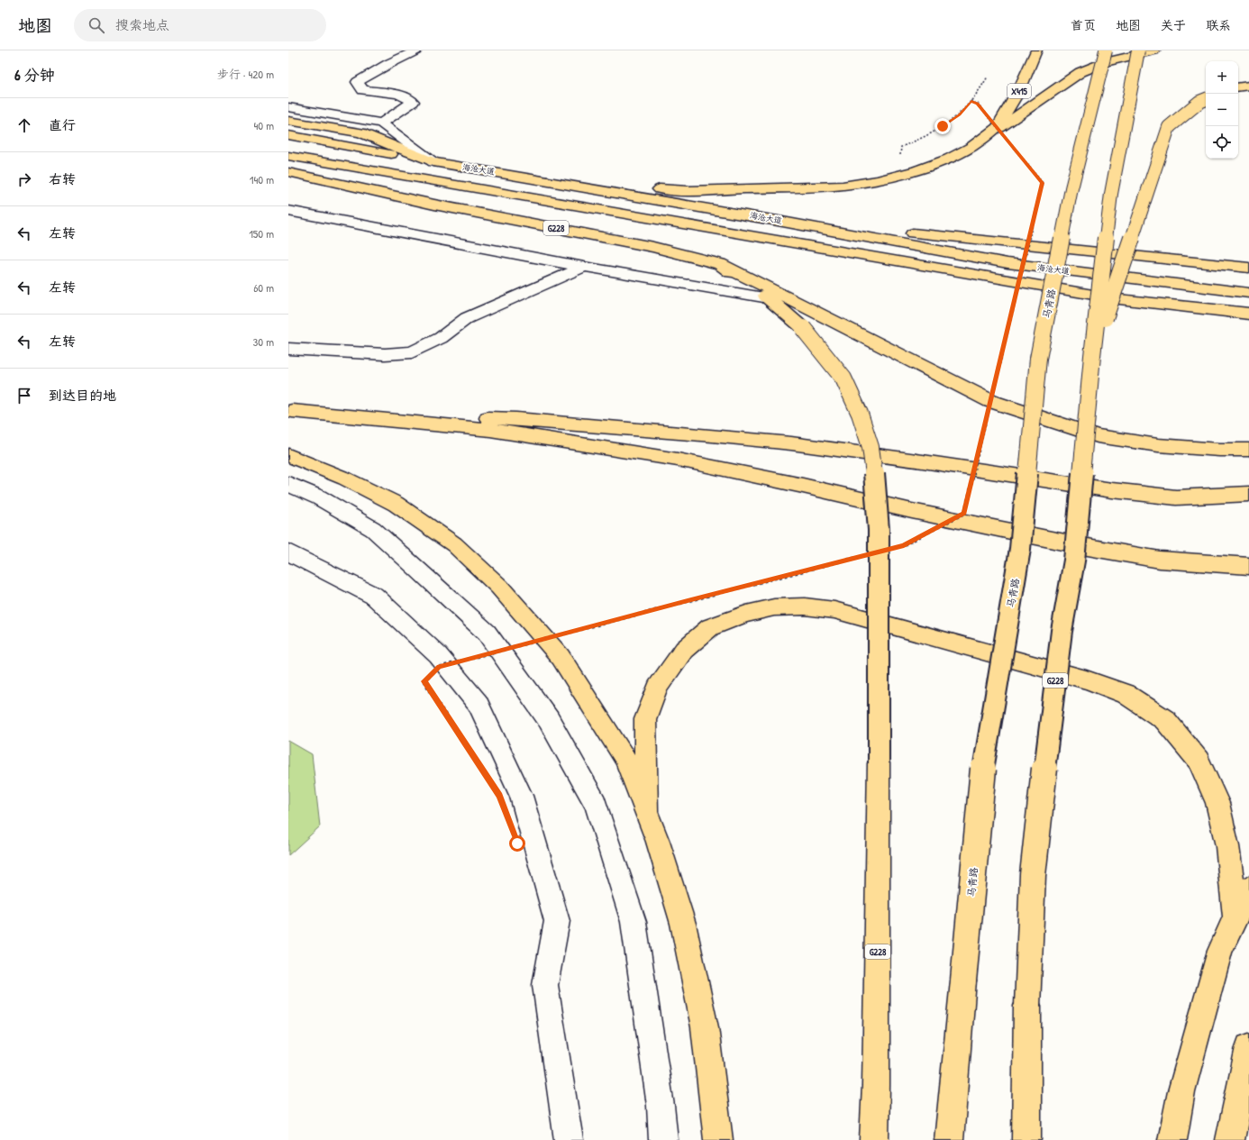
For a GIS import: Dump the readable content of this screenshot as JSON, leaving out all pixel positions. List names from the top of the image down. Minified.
{"streets":{"highway":["X415","海沧大道","G228","马青路"]},"page":{"header":"地图","search":"搜索地点","nav":["首页","地图","关于","联系"],"heading":["6 分钟","步行 · 420 m"],"map_buttons":["+","−"],"list":[["直行","40 m"],["右转","140 m"],["左转","150 m"],["左转","60 m"],["左转","30 m"],"到达目的地"]}}
